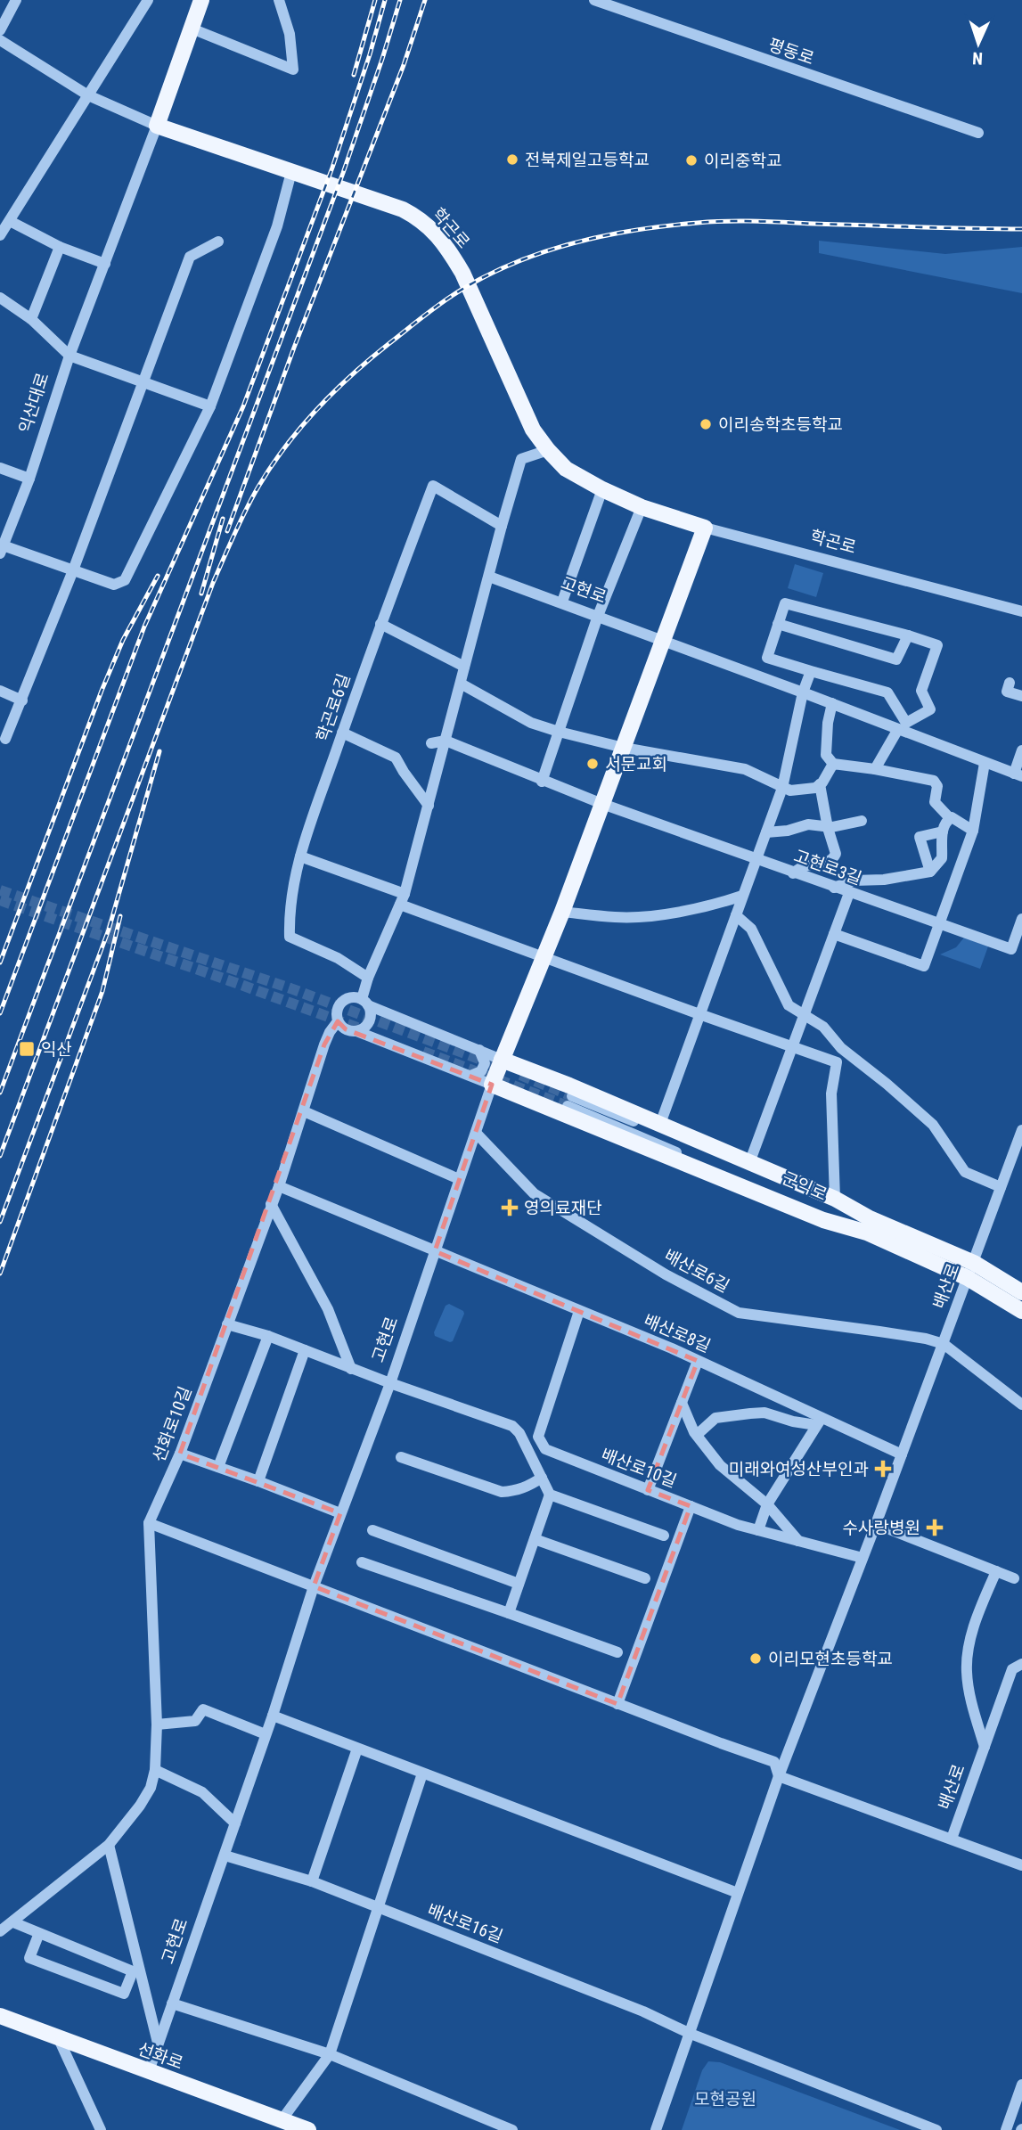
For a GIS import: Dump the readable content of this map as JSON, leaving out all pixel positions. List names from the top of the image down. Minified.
{"streets":{"main road":["학곤로","익산대로","고현로","선화로"],"street":["평동로","학곤로6길","고현로3길","군익로","배산로6길","배산로","배산로8길","선화로10길","배산로10길","배산로16길"]},"crossings":[["학곤로","익산대로"],["학곤로","고현로"],["고현로","고현로3길"],["고현로","배산로6길"],["고현로","배산로8길"],["고현로","배산로16길"],["고현로","선화로"],["배산로6길","배산로"],["배산로","배산로8길"],["배산로","배산로10길"],["배산로","배산로16길"],["배산로8길","선화로10길"],["배산로8길","배산로10길"]],"parks":["모현공원"],"places":{"other":["전북제일고등학교","이리중학교","이리송학초등학교","서문교회","이리모현초등학교"],"transit":["익산"],"health":["영의료재단","미래와여성산부인과","수사랑병원"]},"north":"bottom"}
